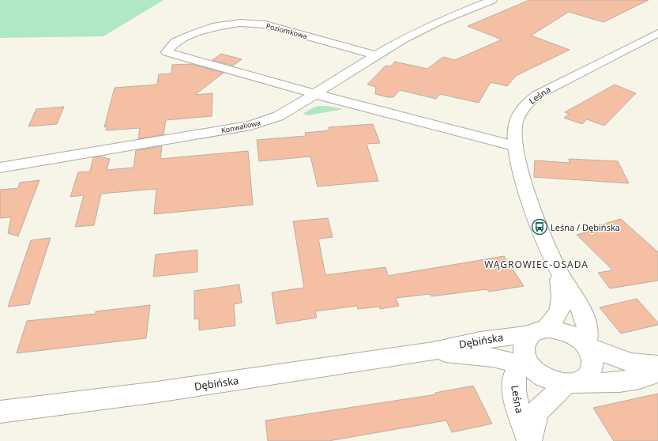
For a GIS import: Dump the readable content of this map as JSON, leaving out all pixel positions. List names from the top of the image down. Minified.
{"streets":{"street":["Poziomkowa","Leśna","Konwaliowa","Dębińska"]},"crossings":[["Poziomkowa","Konwaliowa"],["Leśna","Dębińska"]],"districts":["WĄGROWIEC-OSADA"],"places":{"bus stop":["Leśna / Dębińska"]}}
